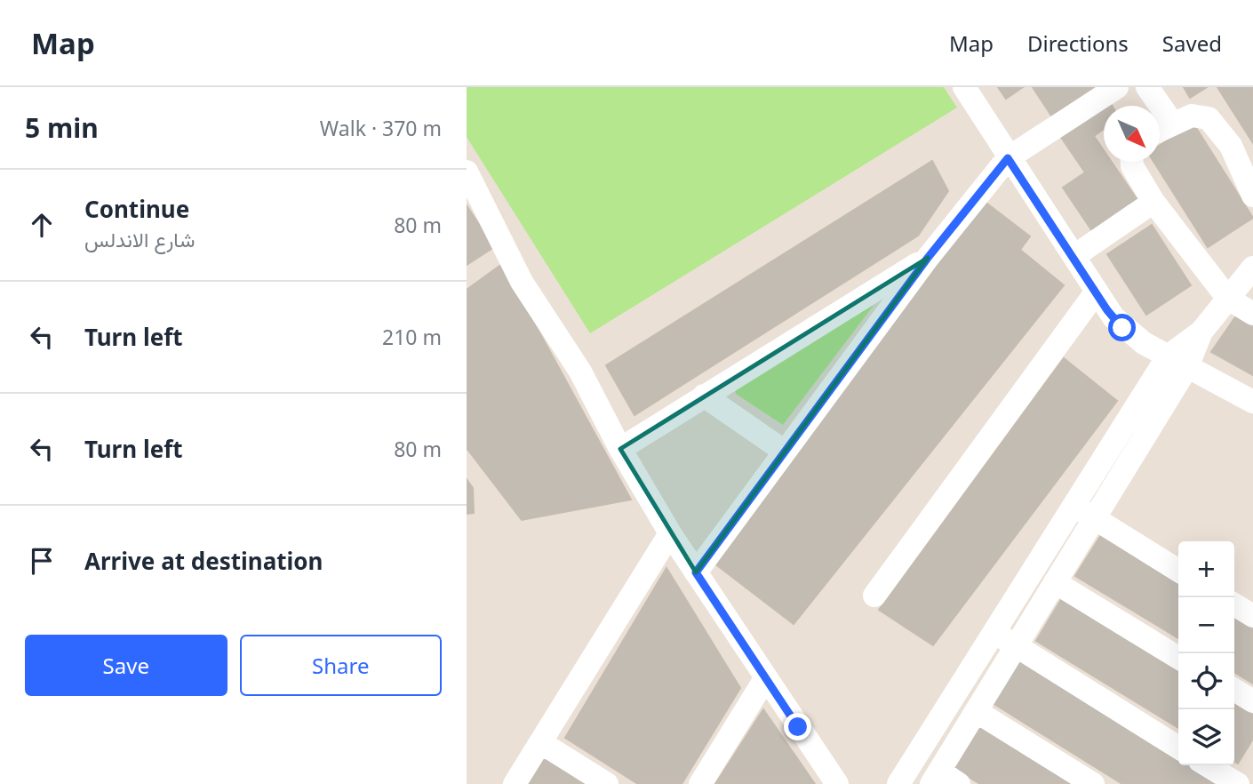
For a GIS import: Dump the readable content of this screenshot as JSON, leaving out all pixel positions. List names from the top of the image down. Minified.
{"north":"bottom right","page":{"header":"Map","nav":["Map","Directions","Saved"],"heading":["5 min","Walk · 370 m"],"list":[["Continue","شارع الاندلس","80 m"],["Turn left","210 m"],["Turn left","80 m"],"Arrive at destination"],"map_buttons":["+","−"],"buttons":["Save","Share"]}}
